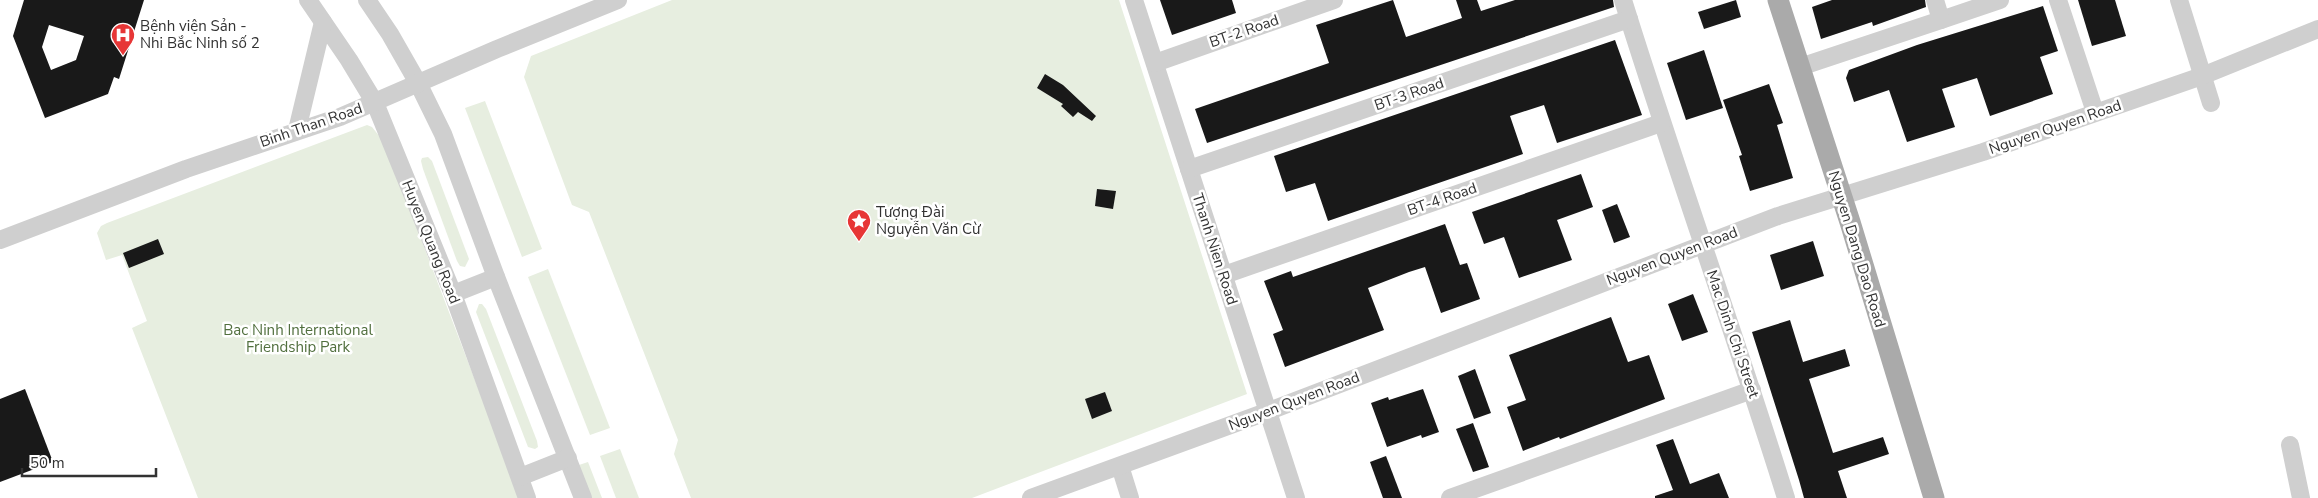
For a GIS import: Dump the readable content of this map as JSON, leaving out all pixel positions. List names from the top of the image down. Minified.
{"streets":{"main road":["Nguyen Dang Dao Road"],"street":["BT-2 Road","BT-3 Road","Binh Than Road","Nguyen Quyen Road","BT-4 Road","Huyen Quang Road","Thanh Nien Road","Mac Dinh Chi Street"]},"crossings":[["BT-2 Road","Thanh Nien Road"],["BT-3 Road","Thanh Nien Road"],["BT-3 Road","Mac Dinh Chi Street"],["Binh Than Road","Huyen Quang Road"],["Nguyen Quyen Road","Thanh Nien Road"],["Nguyen Quyen Road","Nguyen Dang Dao Road"],["Nguyen Quyen Road","Mac Dinh Chi Street"],["BT-4 Road","Thanh Nien Road"],["BT-4 Road","Mac Dinh Chi Street"]],"parks":["Bac Ninh International Friendship Park"],"places":{"hospital":["Bệnh viện Sản - Nhi Bắc Ninh số 2"],"place":["Tượng Đài Nguyễn Văn Cừ"]},"scale_bar":"50 m"}
